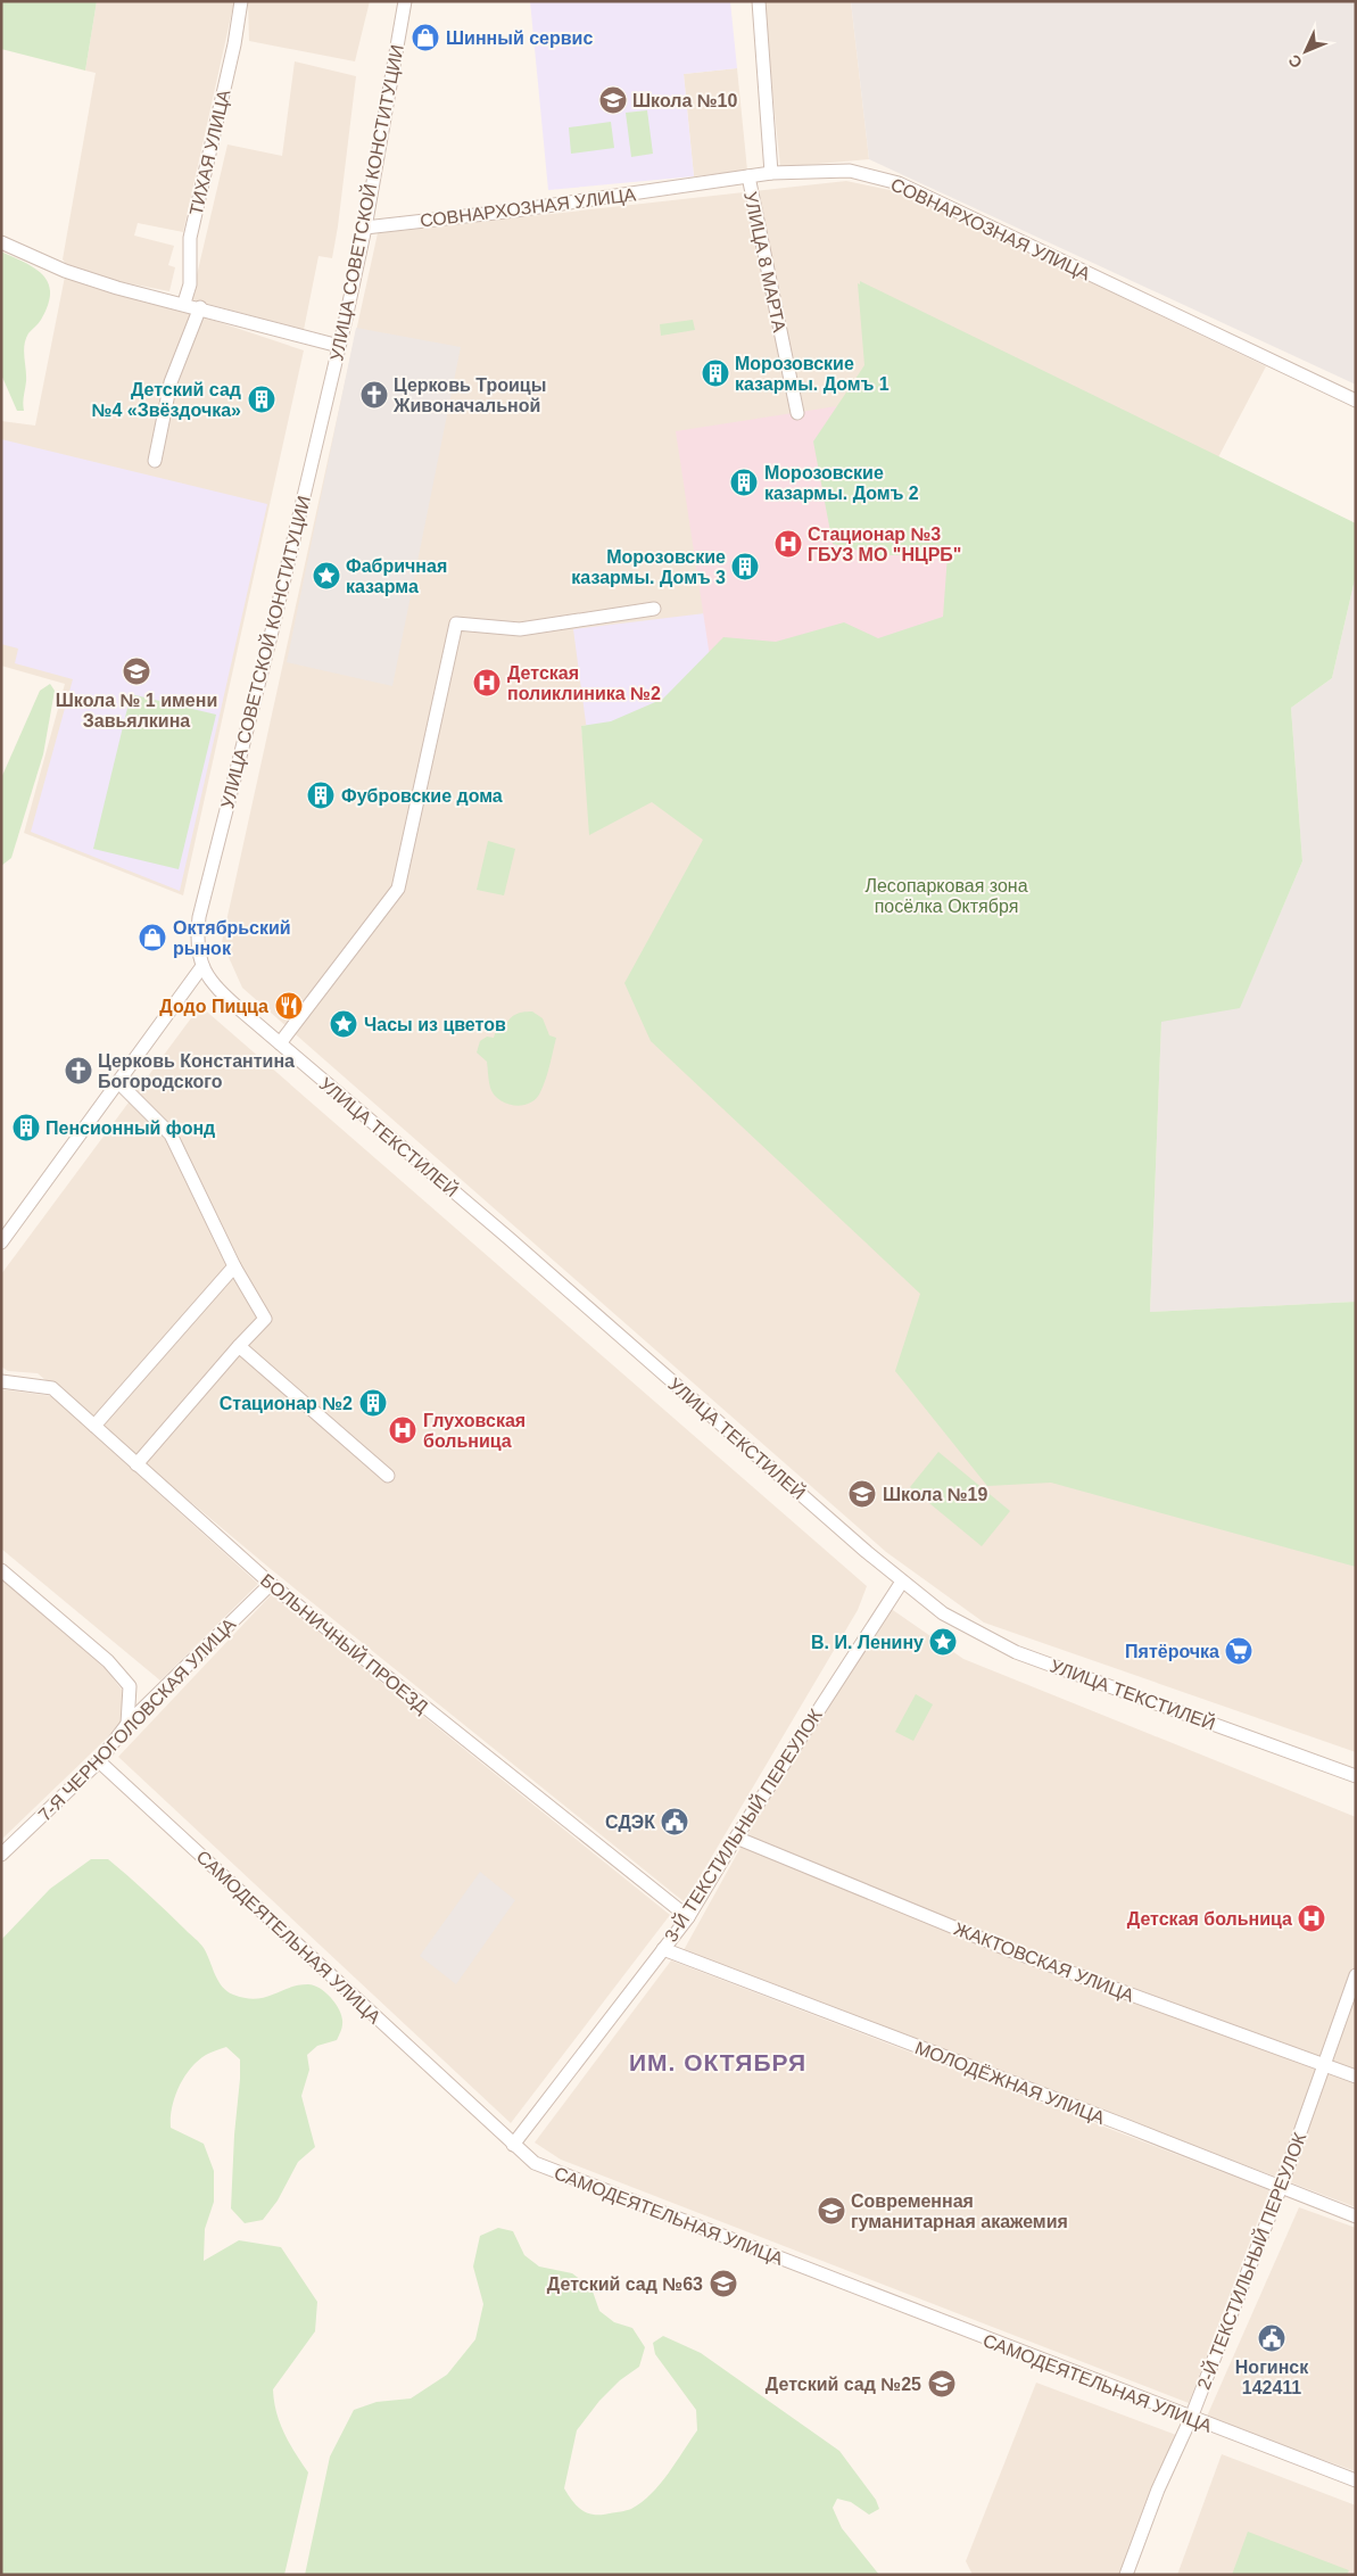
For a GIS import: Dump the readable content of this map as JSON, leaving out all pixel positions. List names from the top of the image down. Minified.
{"streets":{"street":["ТИХАЯ УЛИЦА","УЛИЦА СОВЕТСКОЙ КОНСТИТУЦИИ","СОВНАРХОЗНАЯ УЛИЦА","УЛИЦА 8 МАРТА","УЛИЦА ТЕКСТИЛЕЙ","БОЛЬНИЧНЫЙ ПРОЕЗД","7-Я ЧЕРНОГОЛОВСКАЯ УЛИЦА","3-Й ТЕКСТИЛЬНЫЙ ПЕРЕУЛОК","САМОДЕЯТЕЛЬНАЯ УЛИЦА","ЖАКТОВСКАЯ УЛИЦА","МОЛОДЁЖНАЯ УЛИЦА","2-Й ТЕКСТИЛЬНЫЙ ПЕРЕУЛОК"]},"crossings":[["УЛИЦА СОВЕТСКОЙ КОНСТИТУЦИИ","СОВНАРХОЗНАЯ УЛИЦА"],["УЛИЦА СОВЕТСКОЙ КОНСТИТУЦИИ","УЛИЦА ТЕКСТИЛЕЙ"],["СОВНАРХОЗНАЯ УЛИЦА","УЛИЦА 8 МАРТА"],["УЛИЦА ТЕКСТИЛЕЙ","3-Й ТЕКСТИЛЬНЫЙ ПЕРЕУЛОК"],["БОЛЬНИЧНЫЙ ПРОЕЗД","7-Я ЧЕРНОГОЛОВСКАЯ УЛИЦА"],["БОЛЬНИЧНЫЙ ПРОЕЗД","3-Й ТЕКСТИЛЬНЫЙ ПЕРЕУЛОК"],["7-Я ЧЕРНОГОЛОВСКАЯ УЛИЦА","САМОДЕЯТЕЛЬНАЯ УЛИЦА"],["3-Й ТЕКСТИЛЬНЫЙ ПЕРЕУЛОК","САМОДЕЯТЕЛЬНАЯ УЛИЦА"],["3-Й ТЕКСТИЛЬНЫЙ ПЕРЕУЛОК","ЖАКТОВСКАЯ УЛИЦА"],["3-Й ТЕКСТИЛЬНЫЙ ПЕРЕУЛОК","МОЛОДЁЖНАЯ УЛИЦА"],["САМОДЕЯТЕЛЬНАЯ УЛИЦА","2-Й ТЕКСТИЛЬНЫЙ ПЕРЕУЛОК"],["ЖАКТОВСКАЯ УЛИЦА","2-Й ТЕКСТИЛЬНЫЙ ПЕРЕУЛОК"],["МОЛОДЁЖНАЯ УЛИЦА","2-Й ТЕКСТИЛЬНЫЙ ПЕРЕУЛОК"]],"districts":["ИМ. ОКТЯБРЯ"],"parks":["Лесопарковая зона посёлка Октября"],"places":{"shop":["Шинный сервис","Октябрьский рынок"],"school or university":["Школа №10","Школа № 1 имени Завьялкина","Школа №19","Современная гуманитарная акажемия","Детский сад №63","Детский сад №25"],"building":["Морозовские казармы. Домъ 1","Детский сад №4 «Звёздочка»","Морозовские казармы. Домъ 2","Морозовские казармы. Домъ 3","Фубровские дома","Пенсионный фонд","Стационар №2"],"church":["Церковь Троицы Живоначальной","Церковь Константина Богородского"],"hospital":["Стационар №3 ГБУЗ МО \"НЦРБ\"","Детская поликлиника №2","Глуховская больница","Детская больница"],"place":["Фабричная казарма","Часы из цветов","В. И. Ленину"],"restaurant":["Додо Пицца"],"supermarket":["Пятёрочка"],"public building":["СДЭК","Ногинск 142411"]},"north":"bottom left"}
